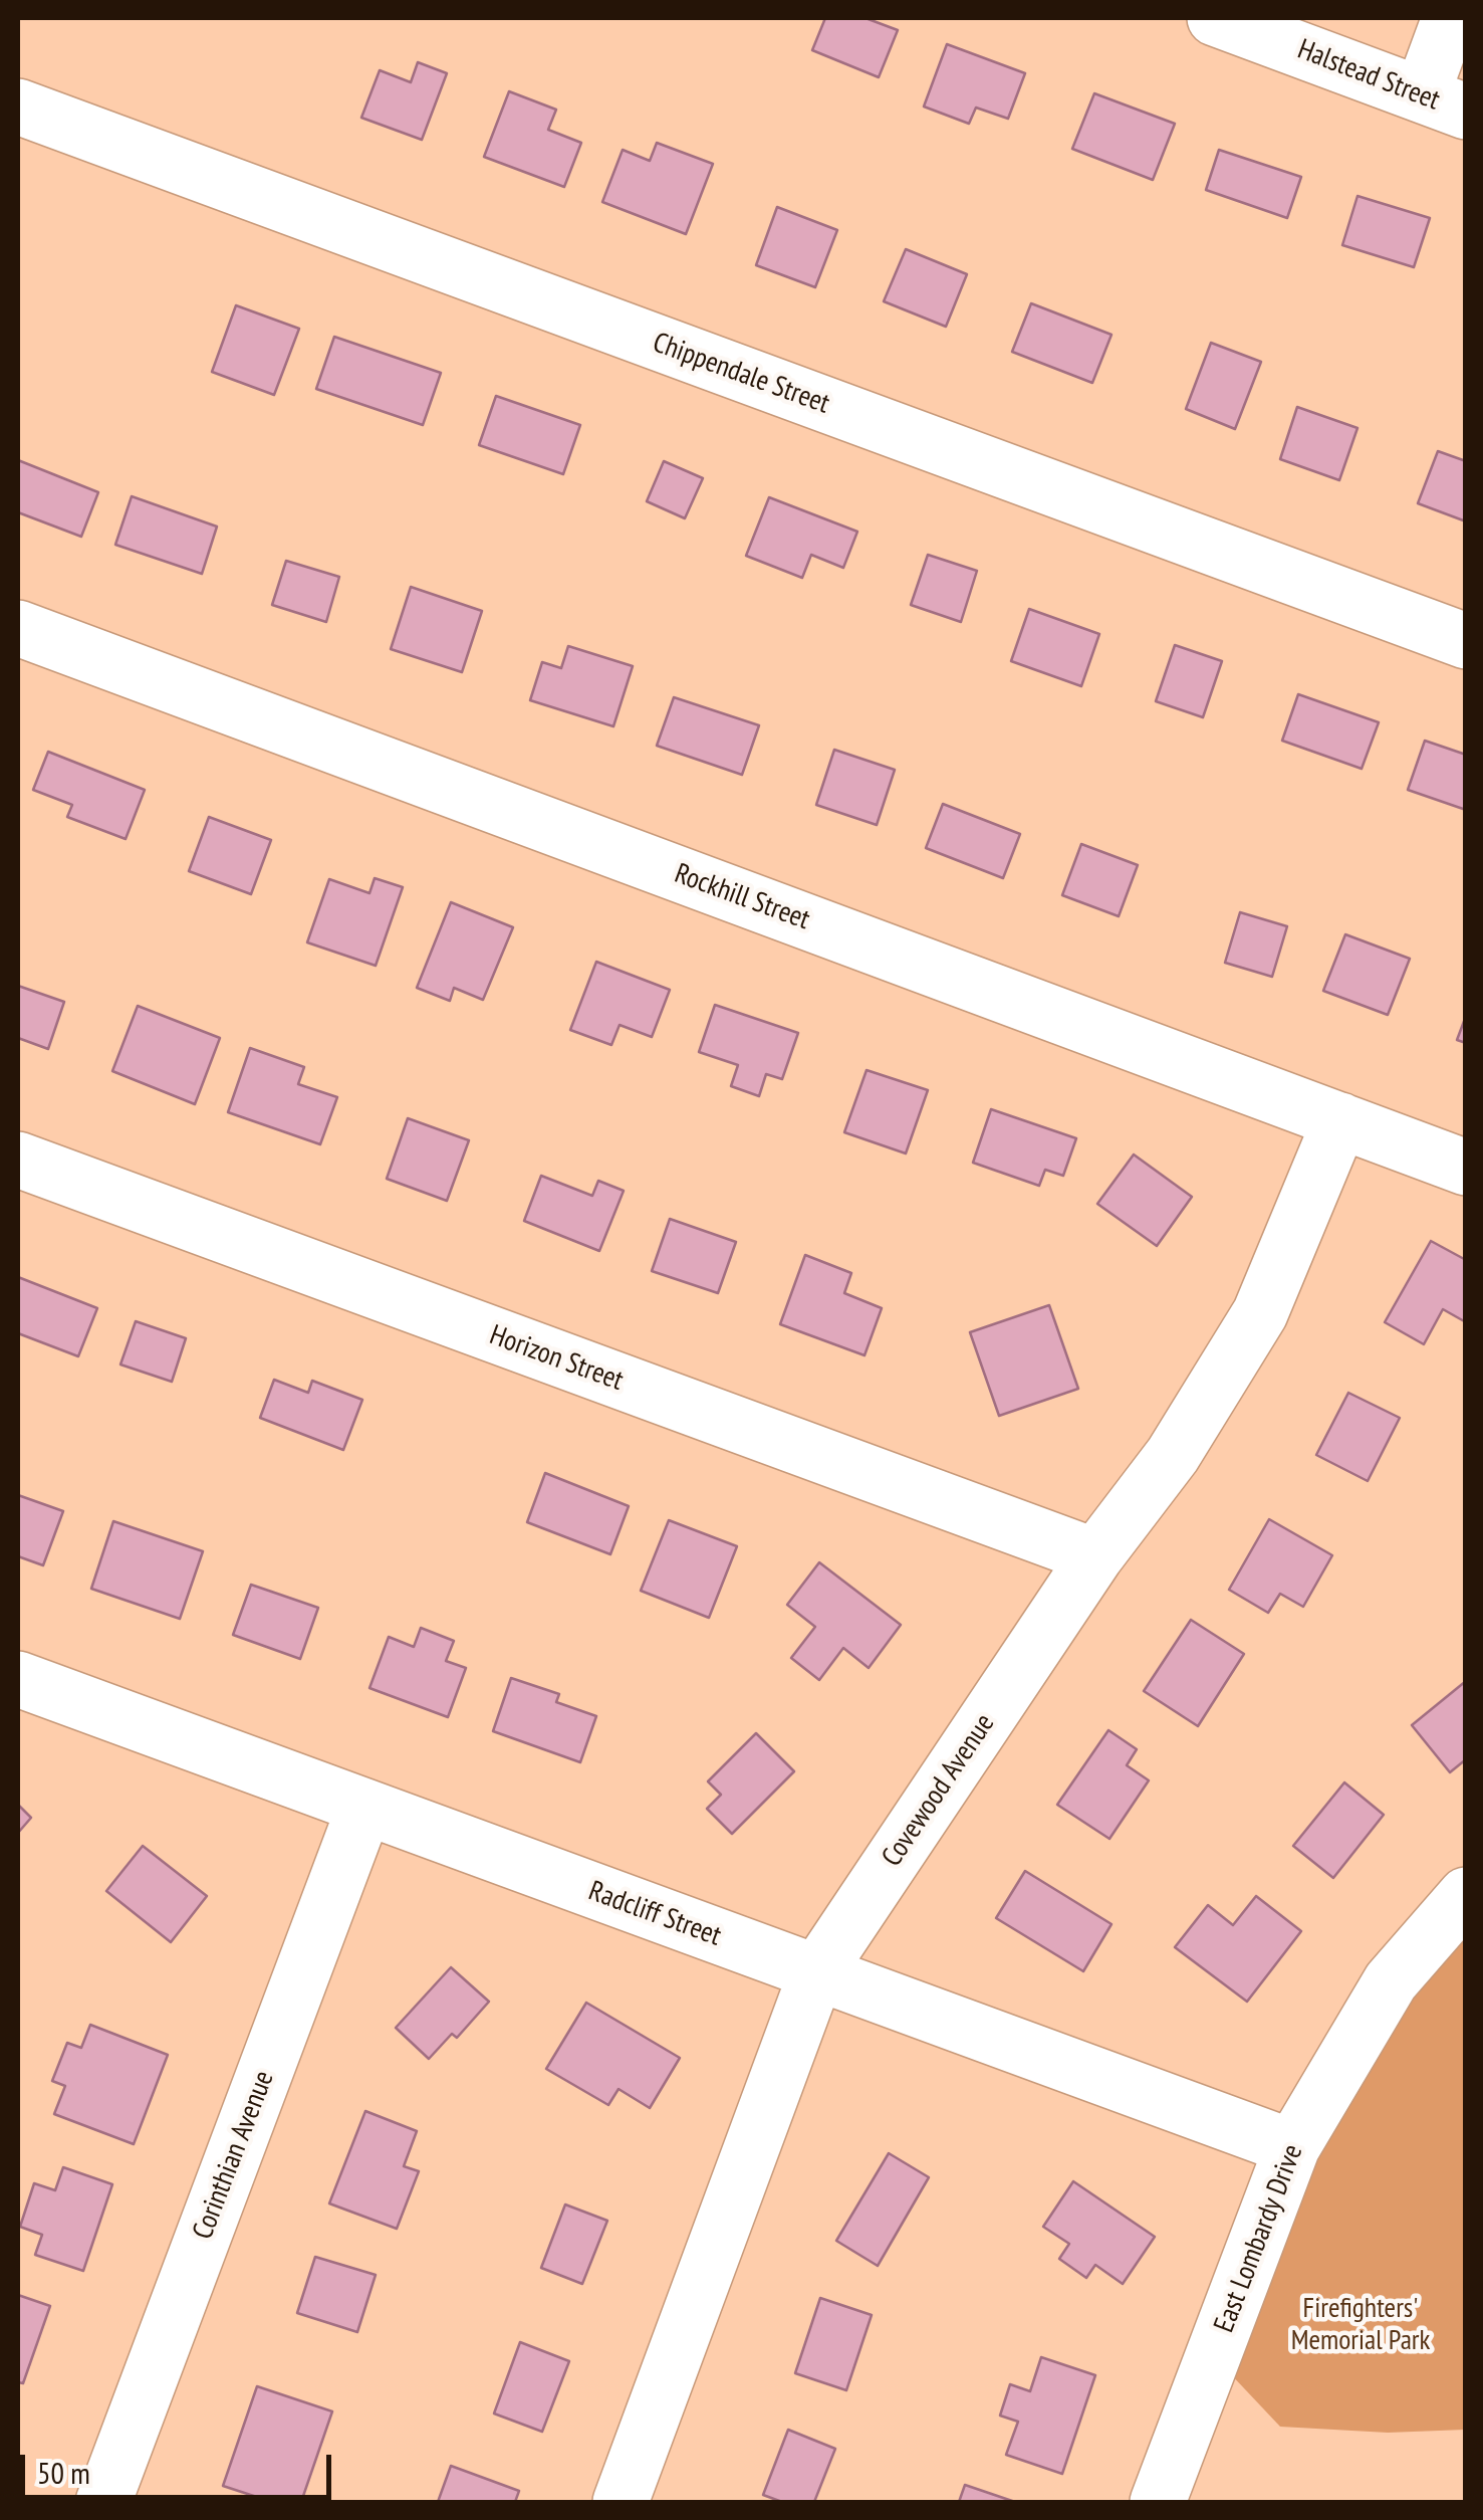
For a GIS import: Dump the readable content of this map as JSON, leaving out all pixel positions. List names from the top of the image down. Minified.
{"streets":{"street":["Halstead Street","Chippendale Street","Rockhill Street","Horizon Street","Covewood Avenue","Radcliff Street","Corinthian Avenue","East Lombardy Drive"]},"crossings":[["Rockhill Street","Covewood Avenue"],["Horizon Street","Covewood Avenue"],["Covewood Avenue","Radcliff Street"],["Radcliff Street","Corinthian Avenue"],["Radcliff Street","East Lombardy Drive"]],"parks":["Firefighters' Memorial Park"],"scale_bar":"50 m"}
